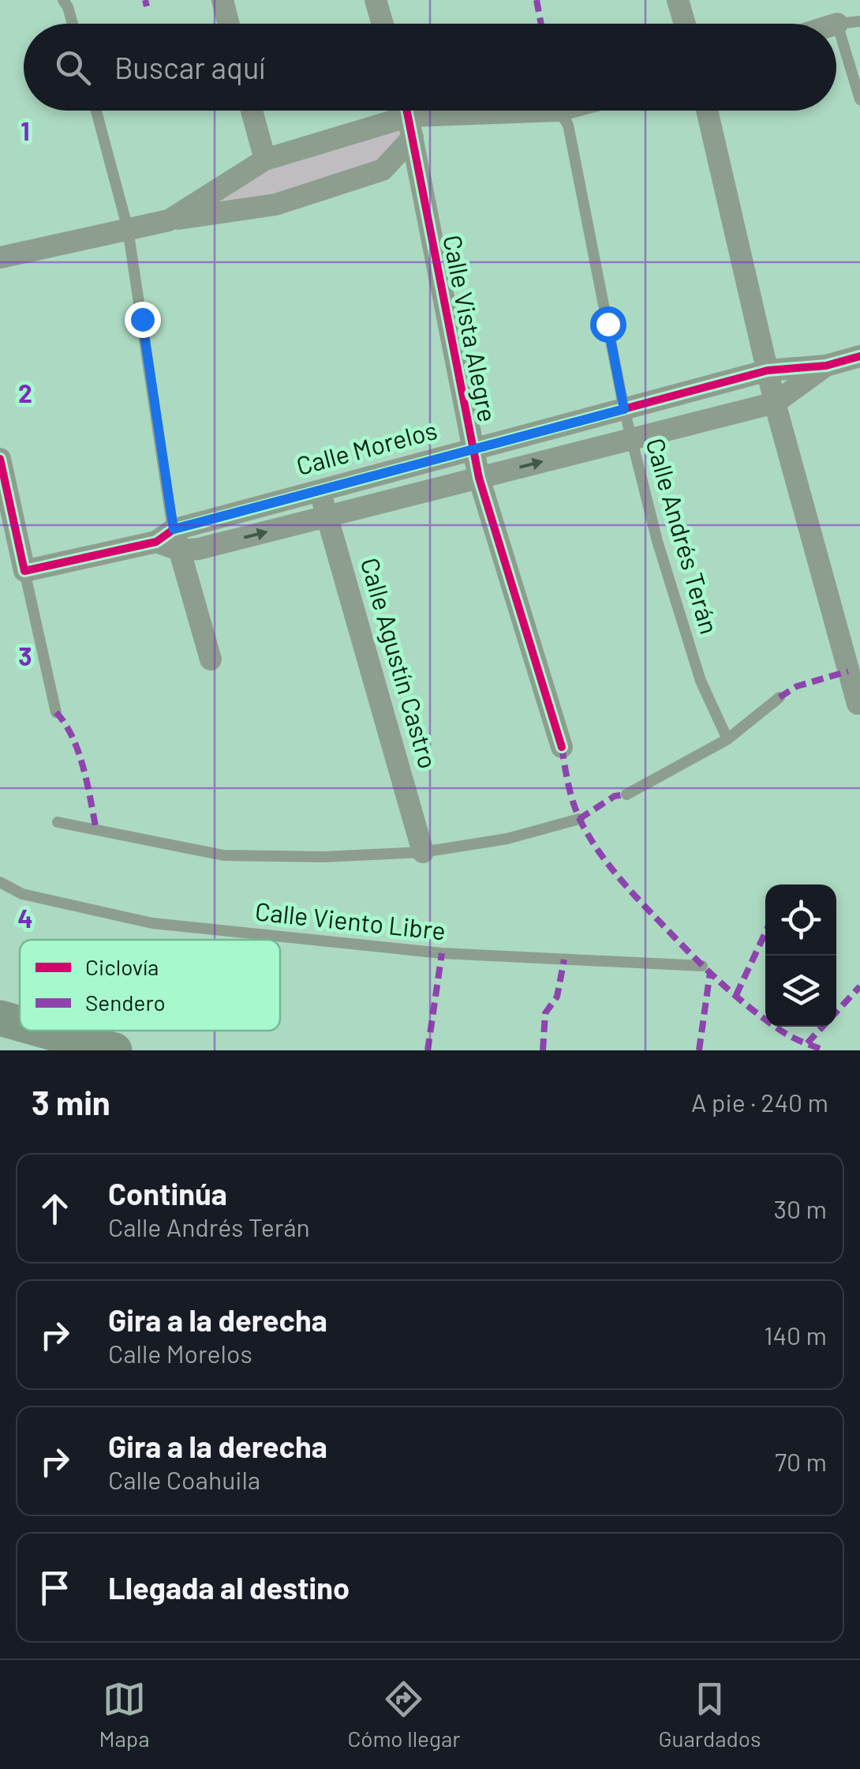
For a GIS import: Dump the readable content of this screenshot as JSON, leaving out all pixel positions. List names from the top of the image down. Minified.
{"streets":{"street":["Calle Vista Alegre","Calle Morelos","Calle Agustín Castro"],"lane":["Calle Andrés Terán","Calle Viento Libre"]},"crossings":[["Calle Vista Alegre","Calle Morelos"],["Calle Morelos","Calle Andrés Terán"],["Calle Morelos","Calle Agustín Castro"]],"legend":["Ciclovía","Sendero"],"page":{"search":"Buscar aquí","heading":["3 min","A pie · 240 m"],"list":[["Continúa","Calle Andrés Terán","30 m"],["Gira a la derecha","Calle Morelos","140 m"],["Gira a la derecha","Calle Coahuila","70 m"],"Llegada al destino"],"nav":["Mapa","Cómo llegar","Guardados"]},"grid":{"rows":["1","2","3","4"]}}
